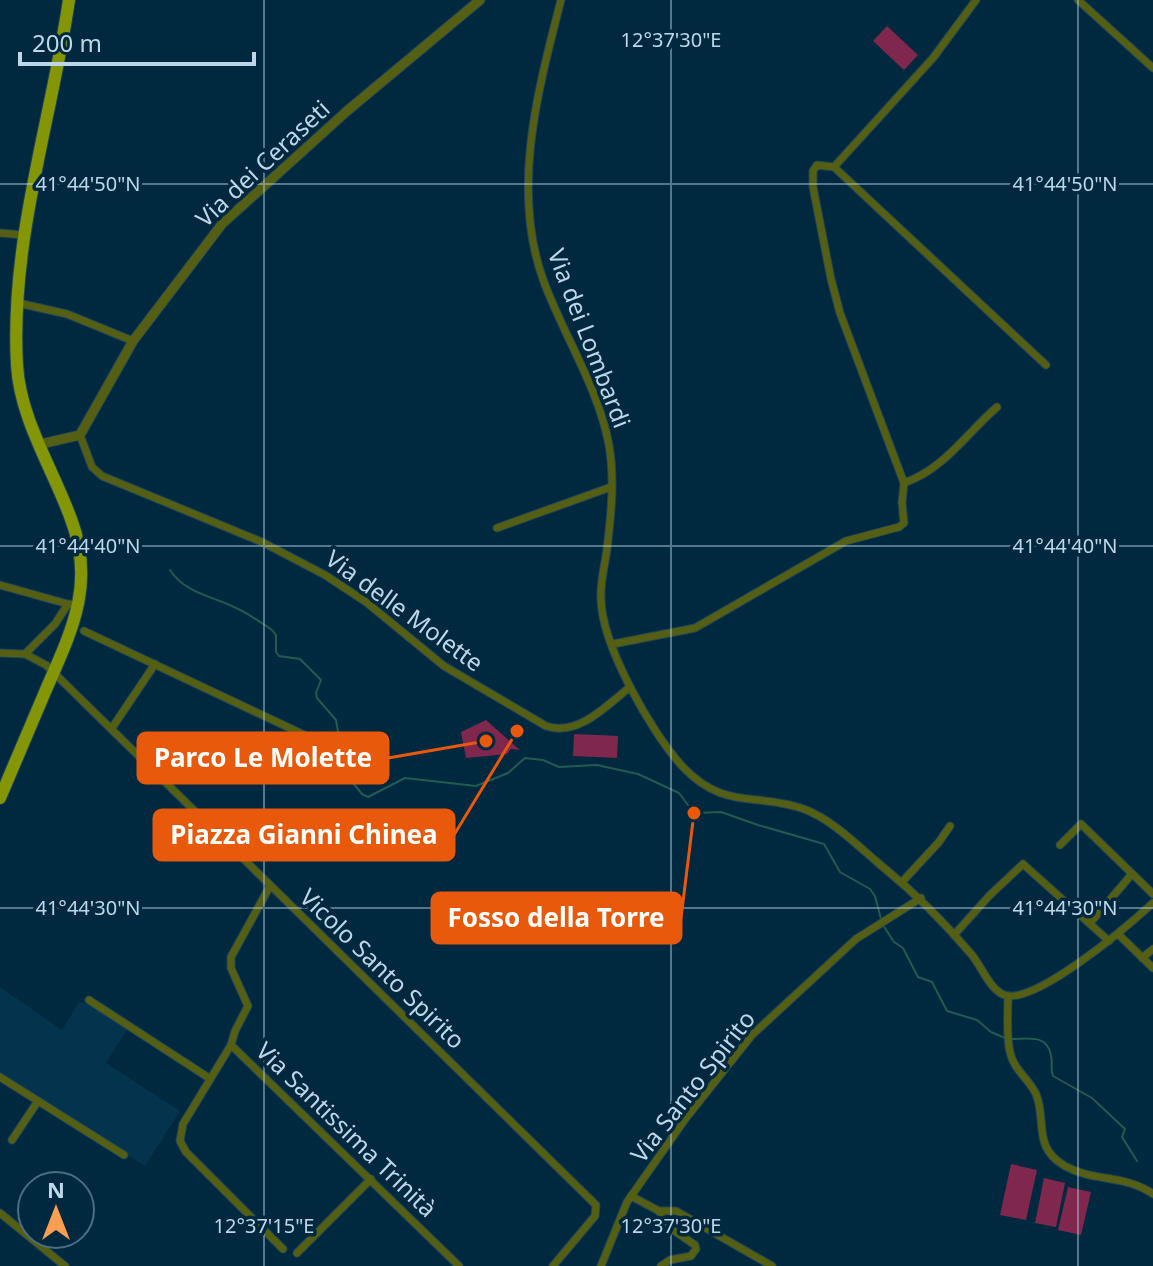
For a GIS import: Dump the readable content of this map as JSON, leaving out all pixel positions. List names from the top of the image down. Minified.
{"streets":{"street":["Via dei Ceraseti","Via dei Lombardi","Via delle Molette","Vicolo Santo Spirito","Via Santo Spirito","Via Santissima Trinità"]},"crossings":[["Via dei Ceraseti","Via delle Molette"],["Via dei Lombardi","Via delle Molette"],["Via dei Lombardi","Via Santo Spirito"],["Vicolo Santo Spirito","Via Santissima Trinità"]],"places":["Piazza Gianni Chinea","Parco Le Molette","Fosso della Torre"],"scale_bar":"200 m","north":"top","coordinates":["12°37'30\"E","41°44'50\"N","41°44'40\"N","41°44'30\"N","12°37'15\"E"]}
